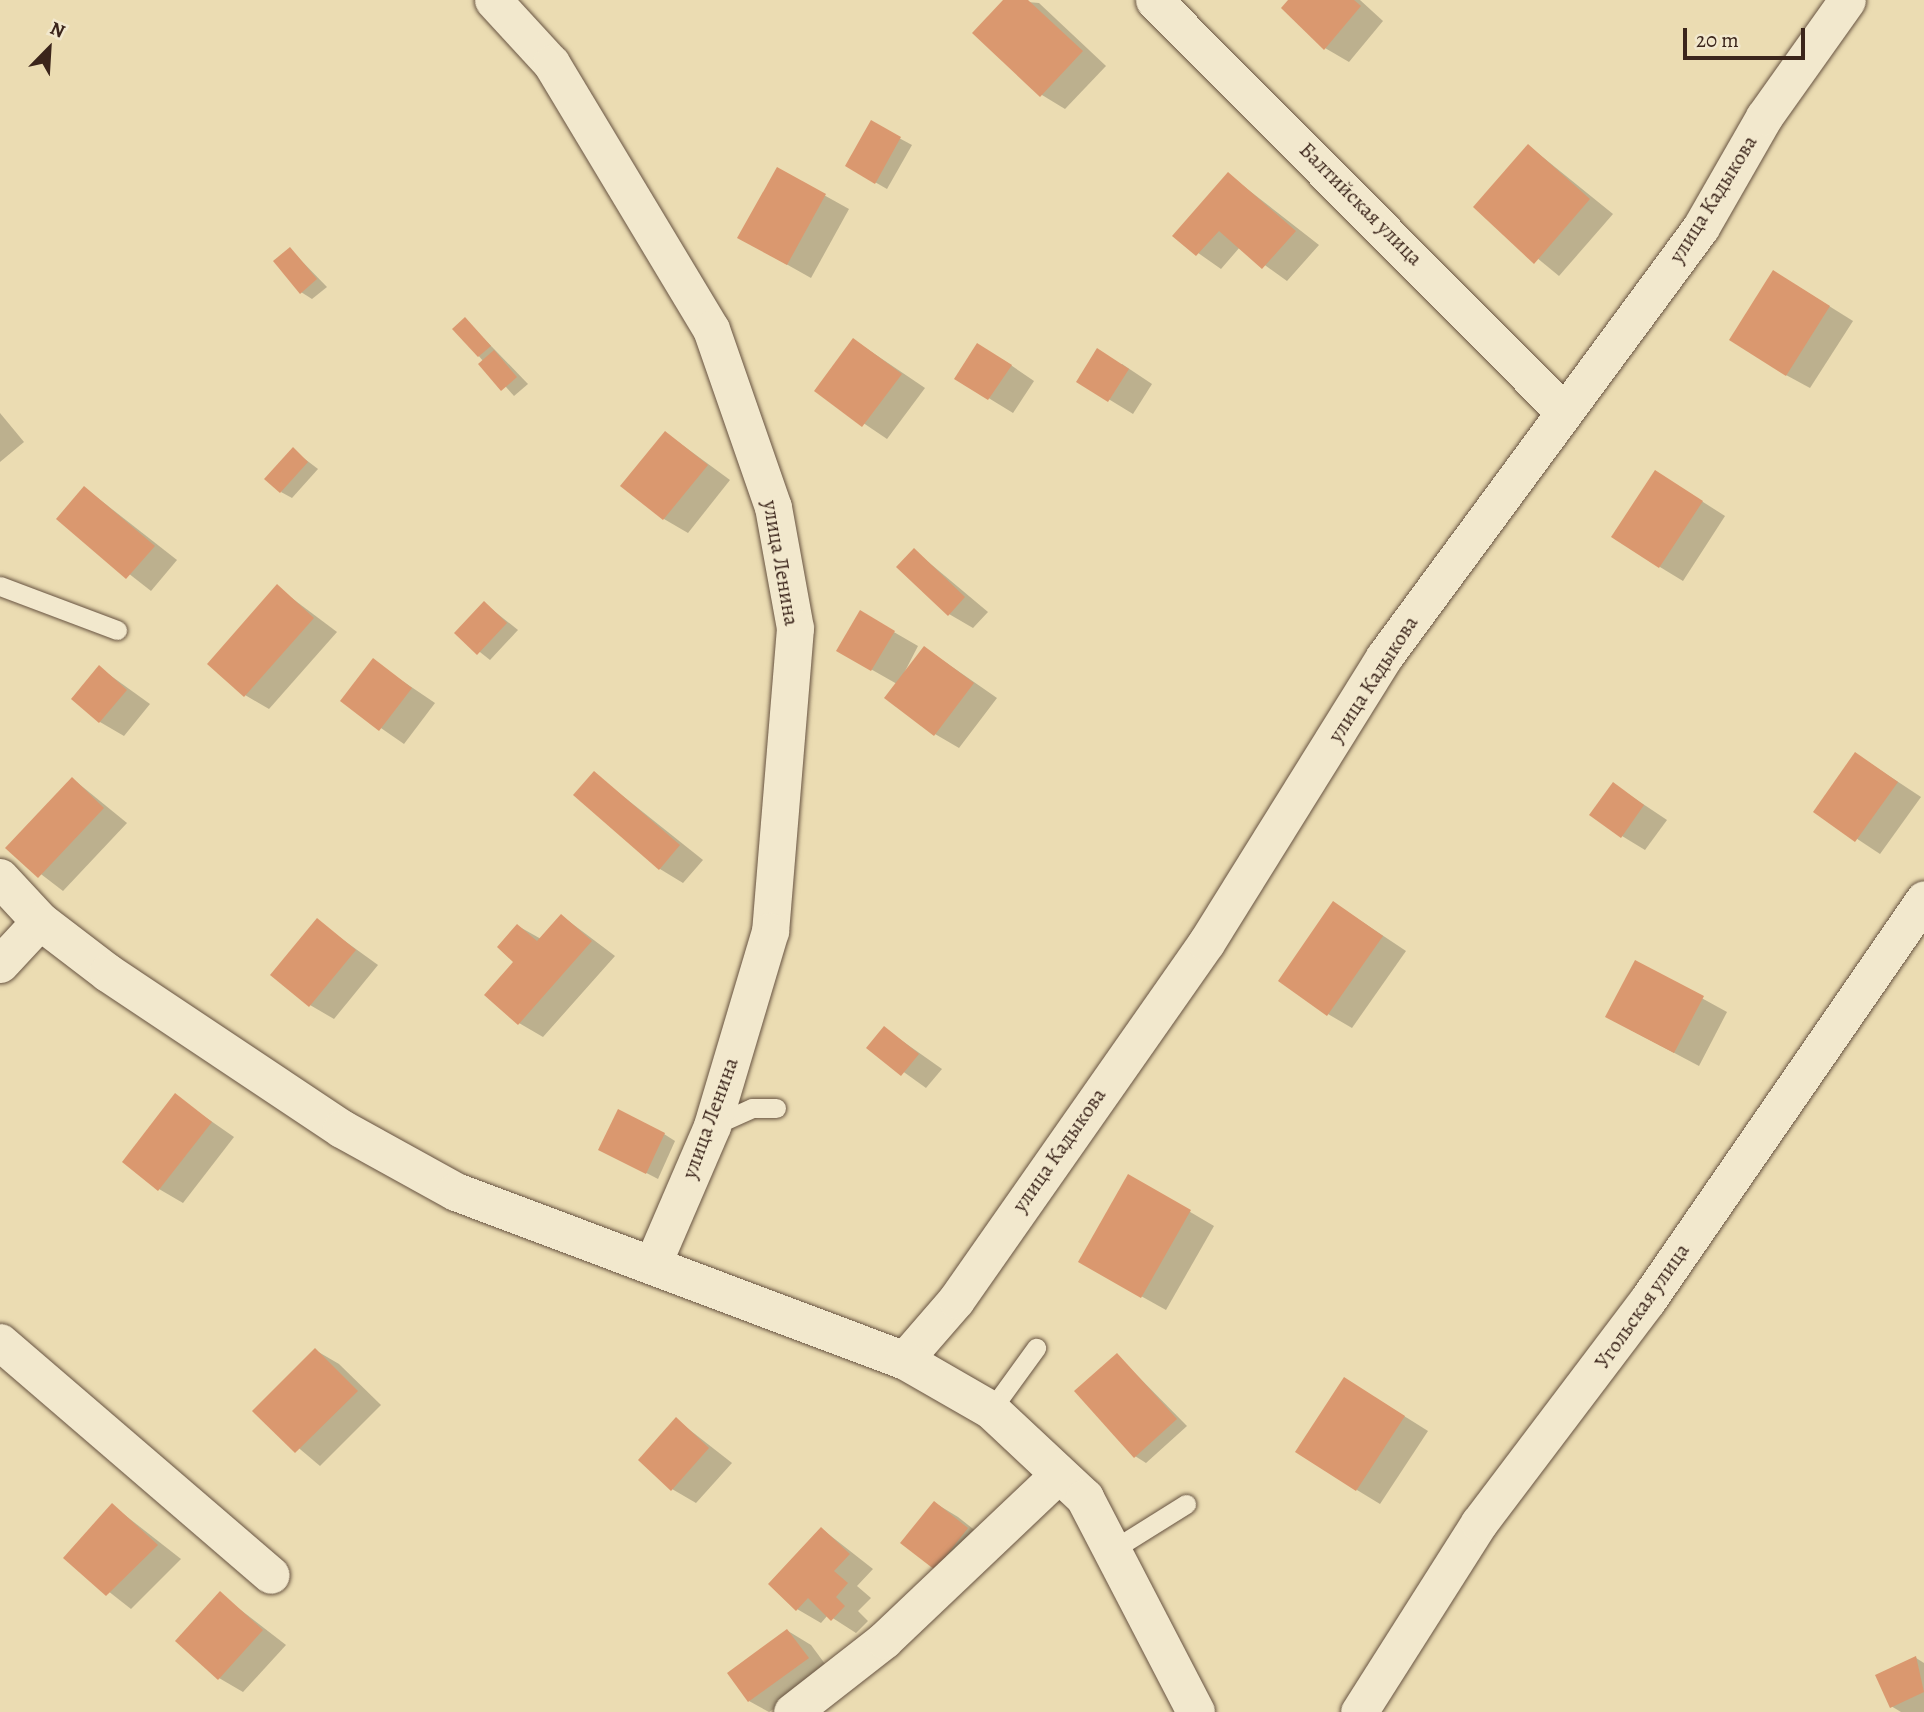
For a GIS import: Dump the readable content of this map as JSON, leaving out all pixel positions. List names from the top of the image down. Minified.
{"streets":{"street":["улица Кадыкова","Балтийская улица","улица Ленина","Угольская улица"]},"crossings":[["улица Кадыкова","Балтийская улица"]],"scale_bar":"20 m","north":"top right"}
